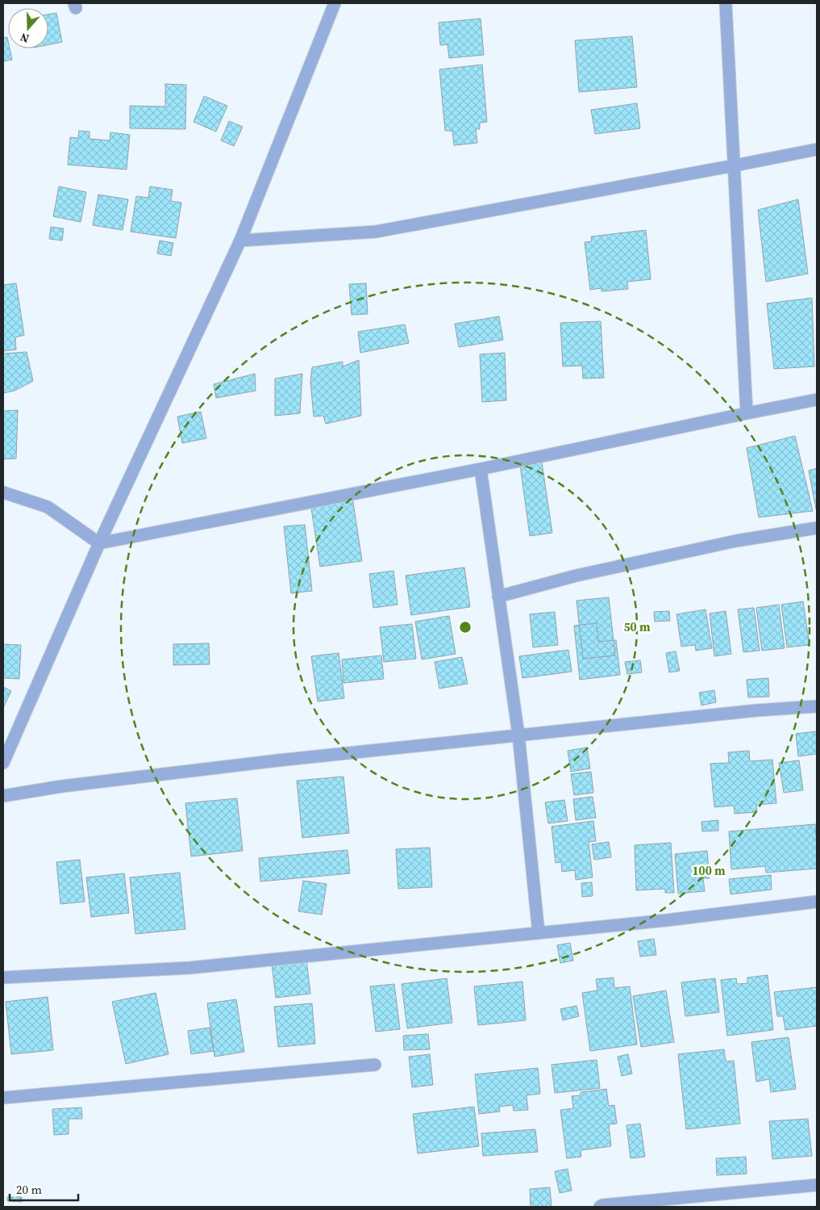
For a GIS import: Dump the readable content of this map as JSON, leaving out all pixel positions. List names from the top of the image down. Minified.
{"scale_bar":"20 m","north":"bottom","rings":["50 m","100 m"]}
